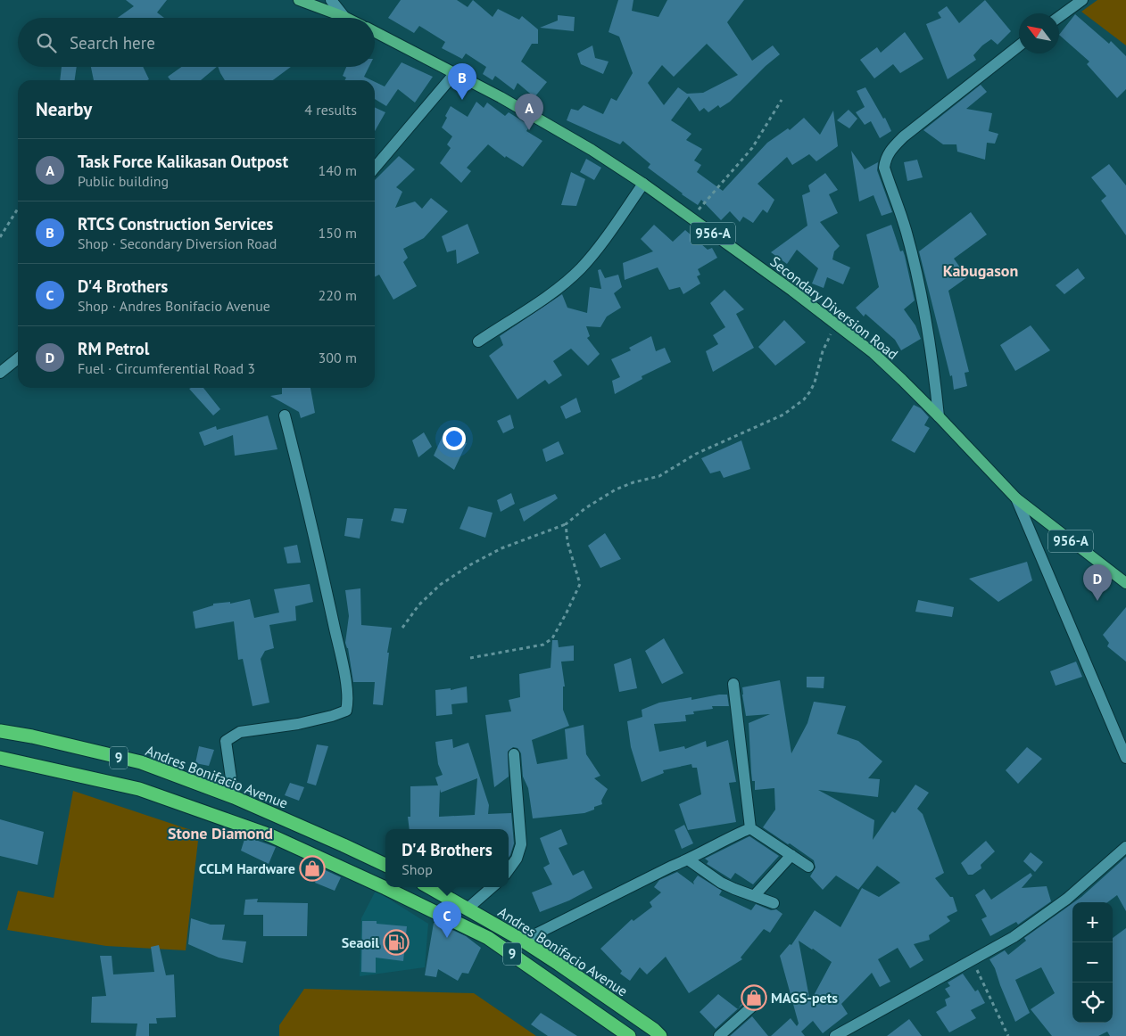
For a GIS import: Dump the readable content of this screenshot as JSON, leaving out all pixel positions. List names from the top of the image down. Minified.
{"streets":{"highway":["9","Andres Bonifacio Avenue"],"main road":["956-A","Secondary Diversion Road"]},"crossings":[["956-A","Secondary Diversion Road"]],"districts":["Kabugason","Stone Diamond"],"places":{"shop":["CCLM Hardware","MAGS-pets"],"fuel station":["Seaoil"]},"north":"top left","page":{"search":"Search here","pins":["B","A","D","C"],"heading":["Nearby","4 results"],"list":[{"mark":"A","name":"Task Force Kalikasan Outpost","note":"Public building","value":"140 m"},{"mark":"B","name":"RTCS Construction Services","note":"Shop · Secondary Diversion Road","value":"150 m"},{"mark":"C","name":"D'4 Brothers","note":"Shop · Andres Bonifacio Avenue","value":"220 m"},{"mark":"D","name":"RM Petrol","note":"Fuel · Circumferential Road 3","value":"300 m"}],"popup":["D'4 Brothers","Shop"],"map_buttons":["+","−"]}}
